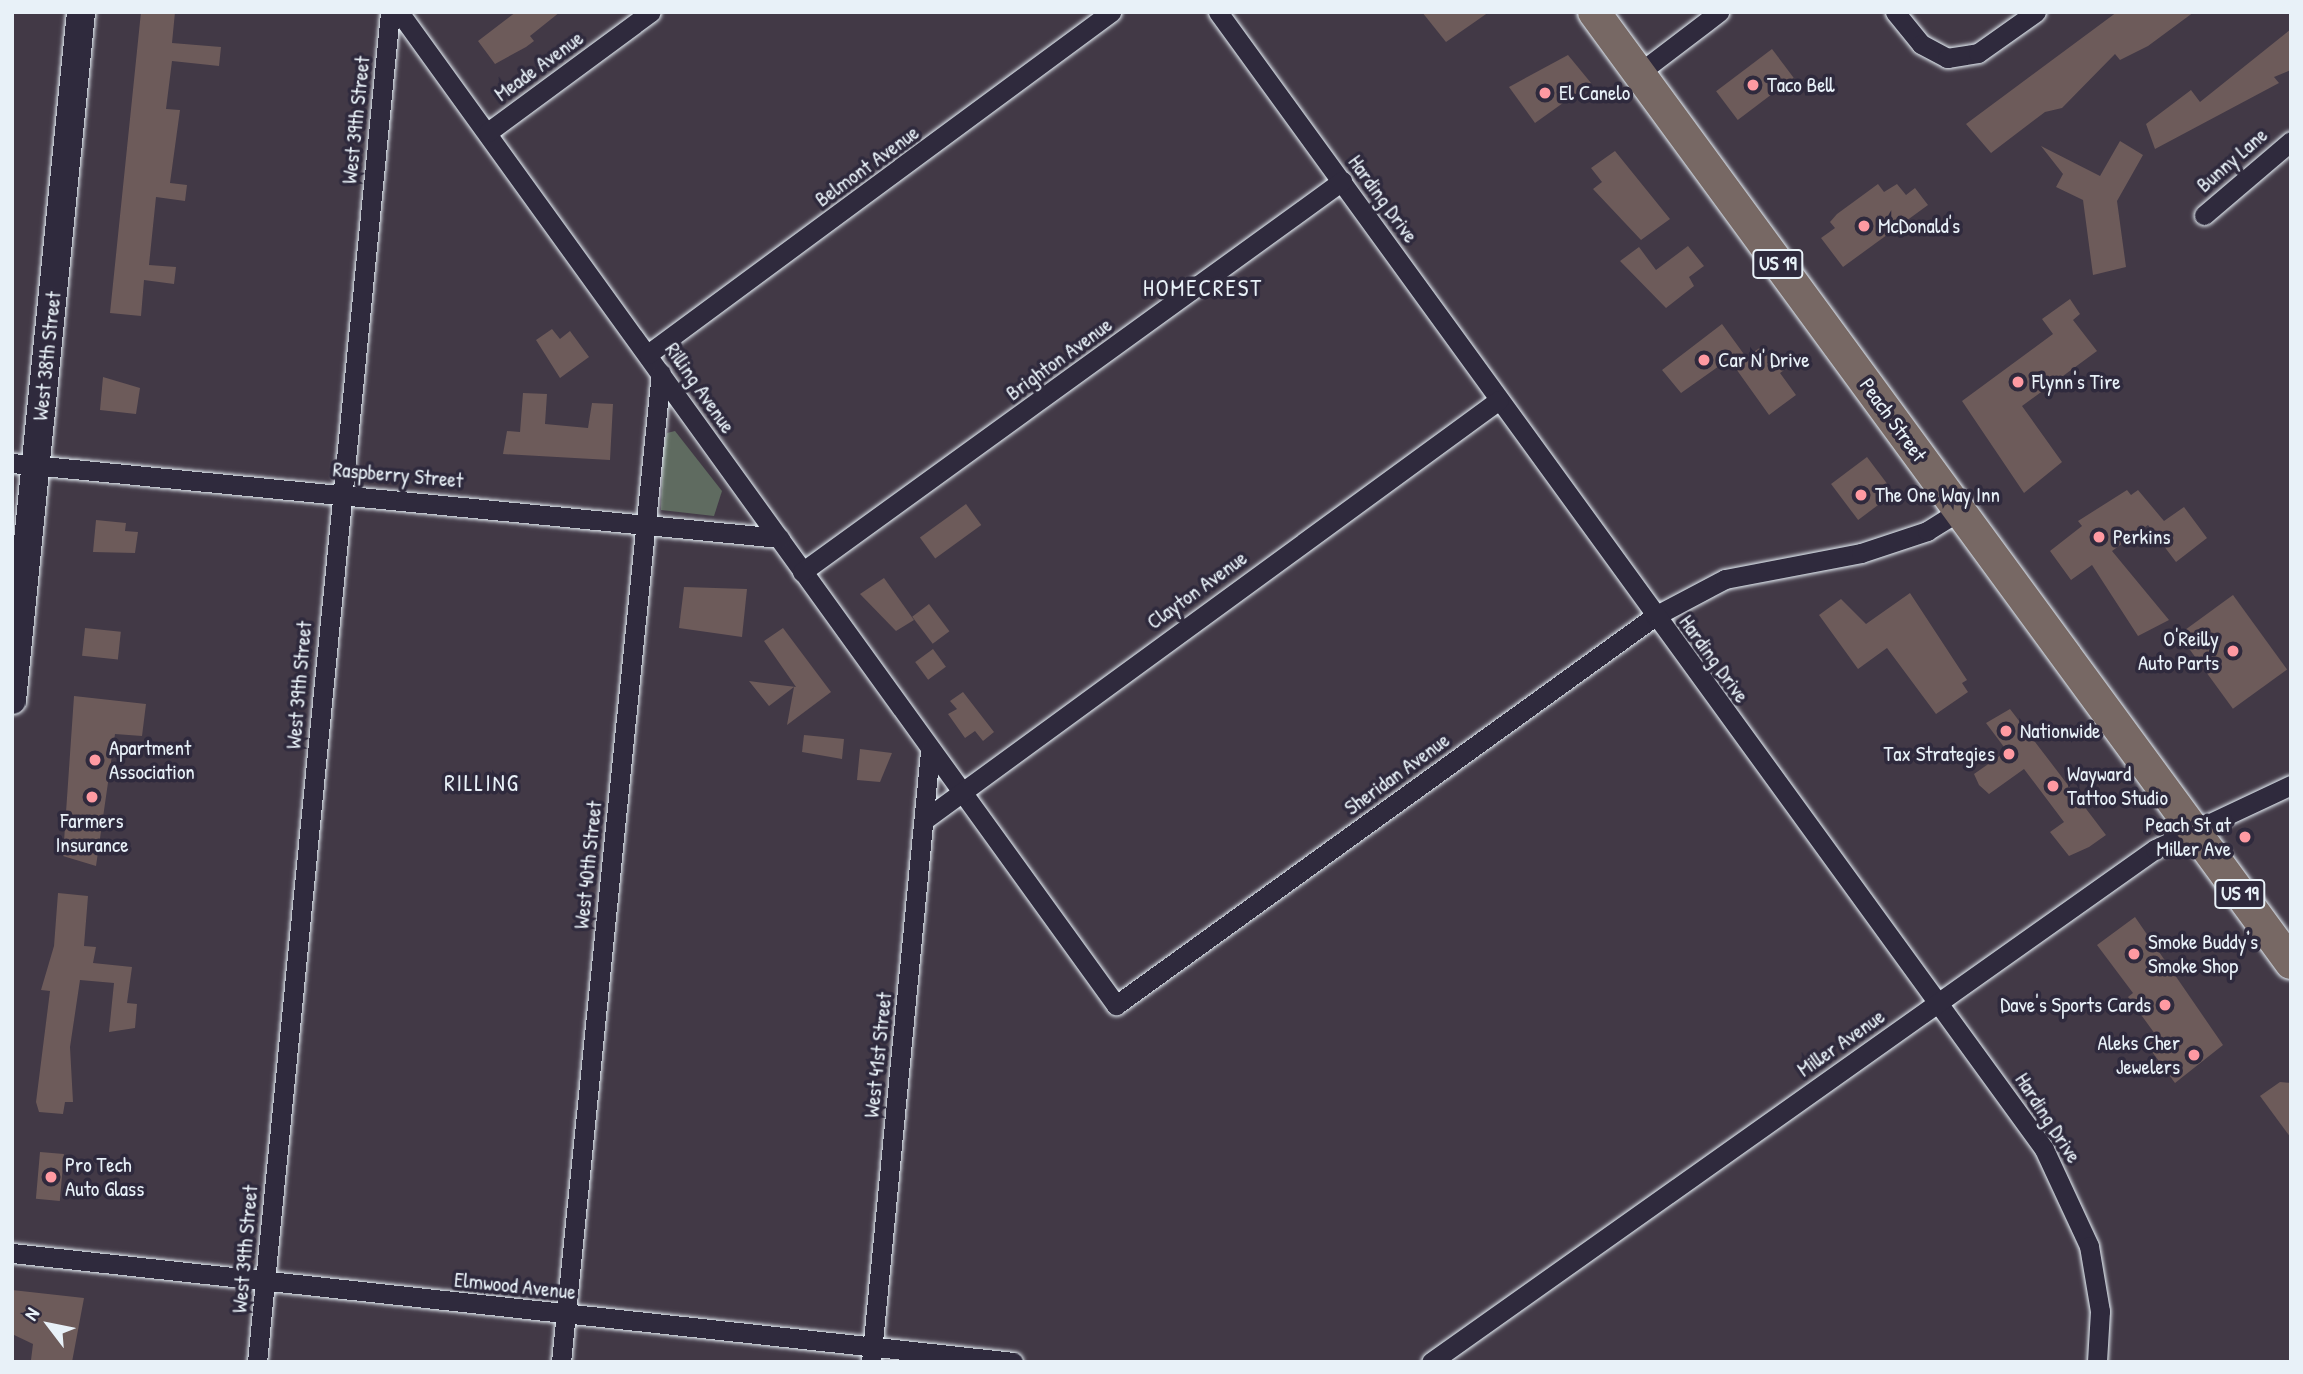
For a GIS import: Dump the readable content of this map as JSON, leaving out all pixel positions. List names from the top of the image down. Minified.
{"streets":{"main road":["US 19","West 38th Street","Peach Street"],"street":["Meade Avenue","West 39th Street","Bunny Lane","Belmont Avenue","Harding Drive","Brighton Avenue","Rilling Avenue","Raspberry Street","Clayton Avenue","Sheridan Avenue","West 40th Street","Miller Avenue","West 41st Street","Elmwood Avenue"]},"crossings":[["Meade Avenue","Rilling Avenue"],["West 39th Street","Raspberry Street"],["West 39th Street","Elmwood Avenue"],["Belmont Avenue","Rilling Avenue"],["Harding Drive","Brighton Avenue"],["Harding Drive","Clayton Avenue"],["Harding Drive","Sheridan Avenue"],["Harding Drive","Miller Avenue"],["West 38th Street","Raspberry Street"],["Brighton Avenue","Rilling Avenue"],["Rilling Avenue","Raspberry Street"],["Rilling Avenue","Clayton Avenue"],["Rilling Avenue","Sheridan Avenue"],["Rilling Avenue","West 40th Street"],["Rilling Avenue","West 41st Street"],["Peach Street","Sheridan Avenue"],["Peach Street","Miller Avenue"],["Raspberry Street","West 40th Street"],["Clayton Avenue","Sheridan Avenue"],["Clayton Avenue","West 41st Street"],["West 40th Street","Elmwood Avenue"],["West 41st Street","Elmwood Avenue"]],"districts":["HOMECREST","RILLING"],"places":["Taco Bell","El Canelo","McDonald's","Car N' Drive","Flynn's Tire","The One Way Inn","Perkins","O'Reilly Auto Parts","Nationwide","Tax Strategies","Apartment Association","Wayward Tattoo Studio","Farmers Insurance","Peach St at Miller Ave","Smoke Buddy's Smoke Shop","Dave's Sports Cards","Aleks Cher Jewelers","Pro Tech Auto Glass"],"north":"top left"}
